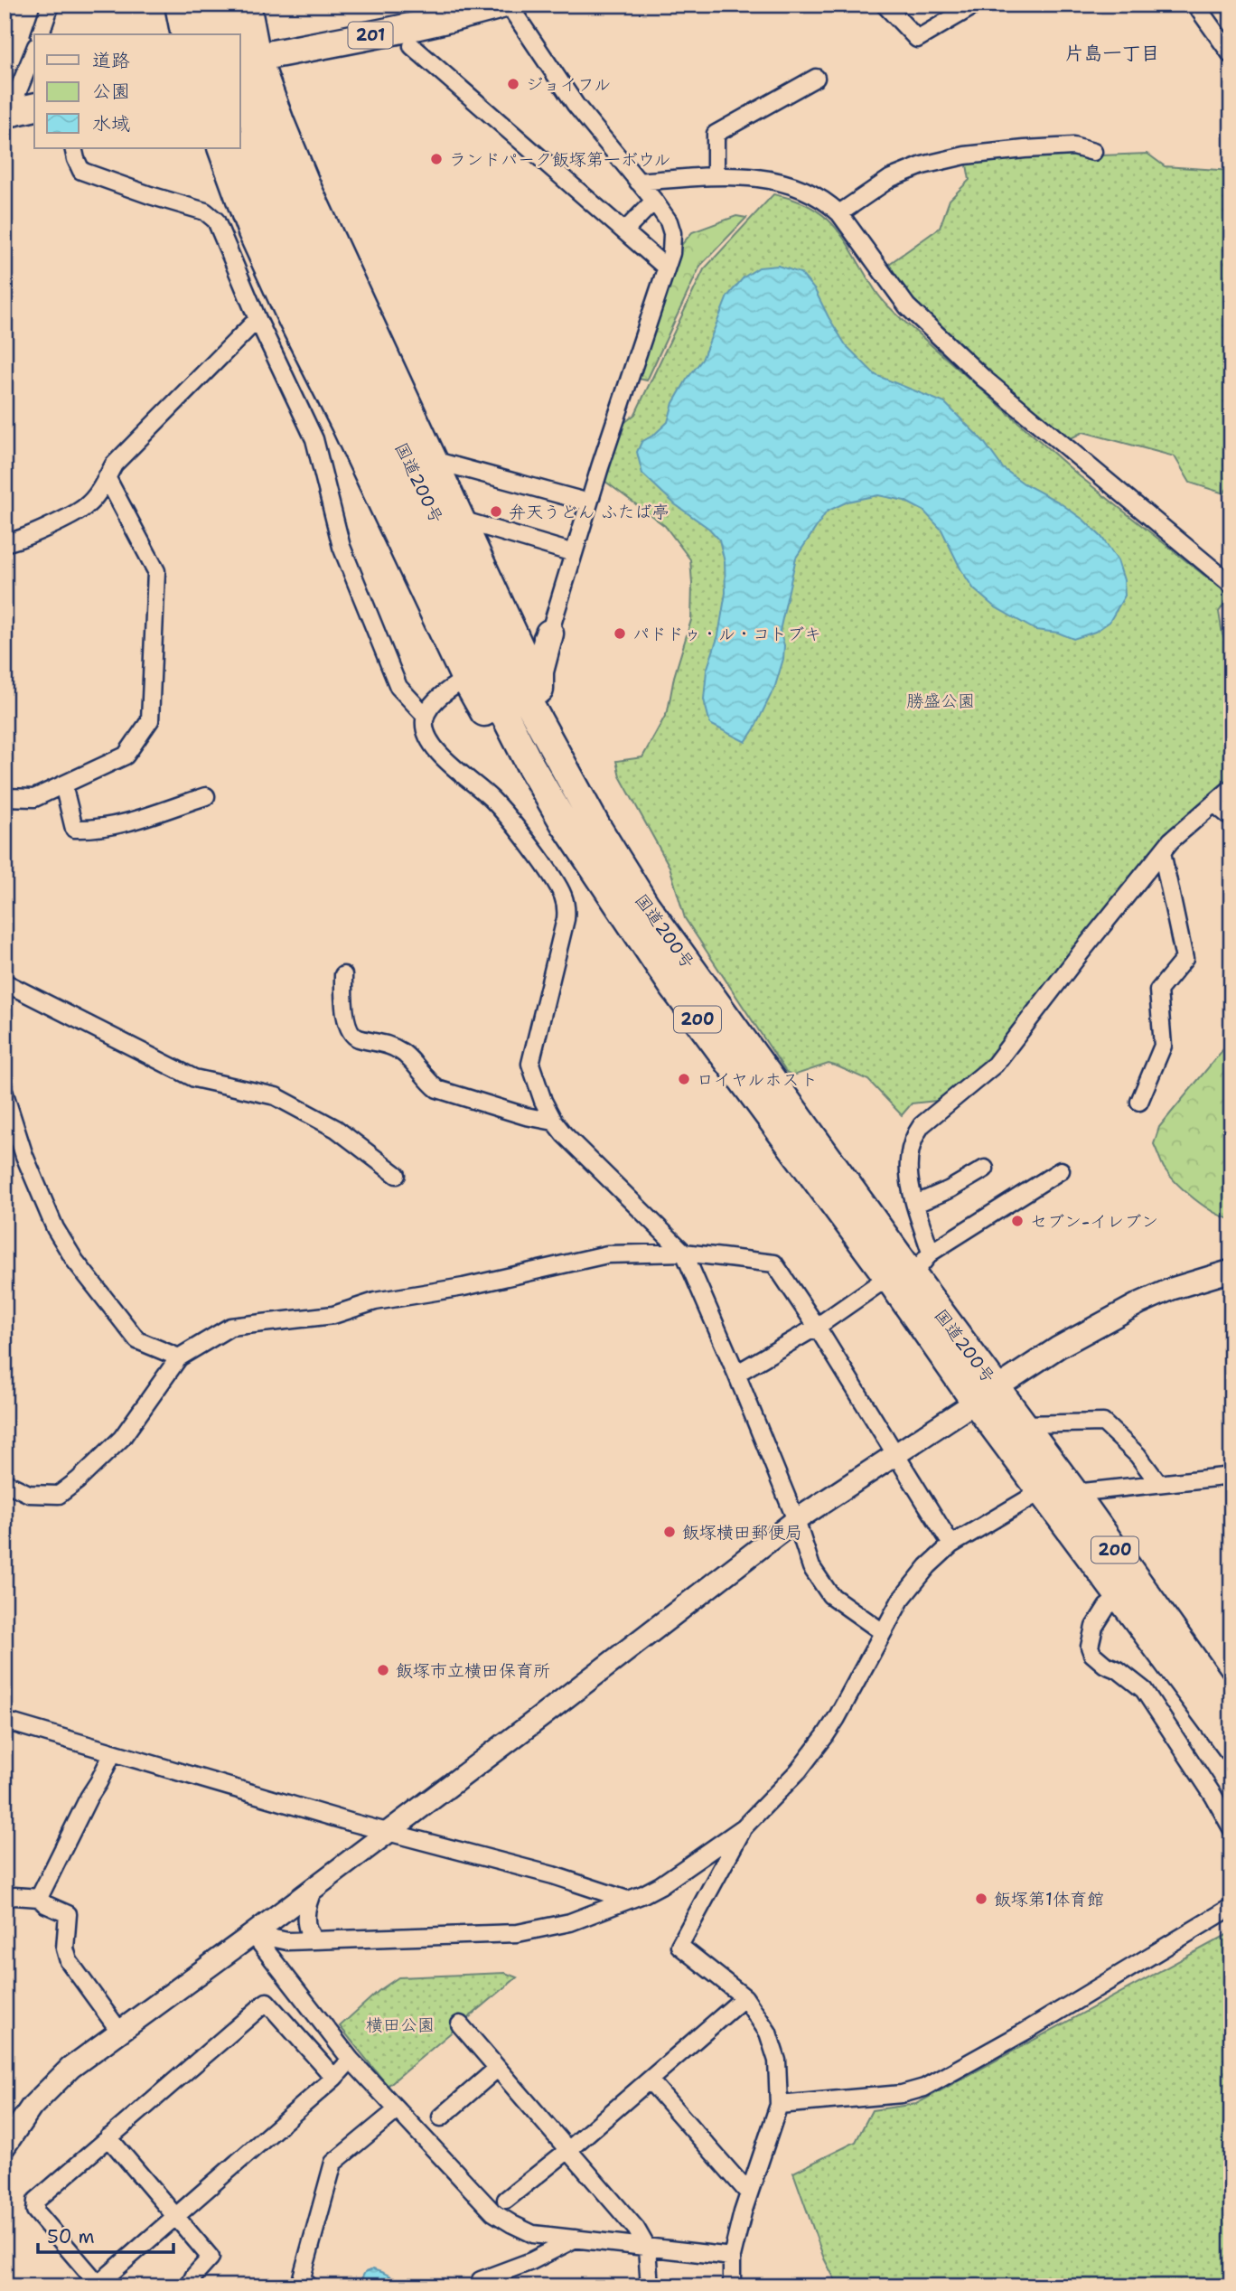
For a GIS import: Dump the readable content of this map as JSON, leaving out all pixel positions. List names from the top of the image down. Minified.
{"streets":{"highway":["201","国道200号","200"]},"crossings":[["201","国道200号"]],"districts":["片島一丁目"],"parks":["勝盛公園","横田公園"],"places":["ジョイフル","ランドパーク飯塚第一ボウル","弁天うどん ふたば亭","パドドゥ・ル・コトブキ","ロイヤルホスト","セブン-イレブン","飯塚横田郵便局","飯塚市立横田保育所","飯塚第1体育館"],"legend":["道路","公園","水域"],"scale_bar":"50 m"}
